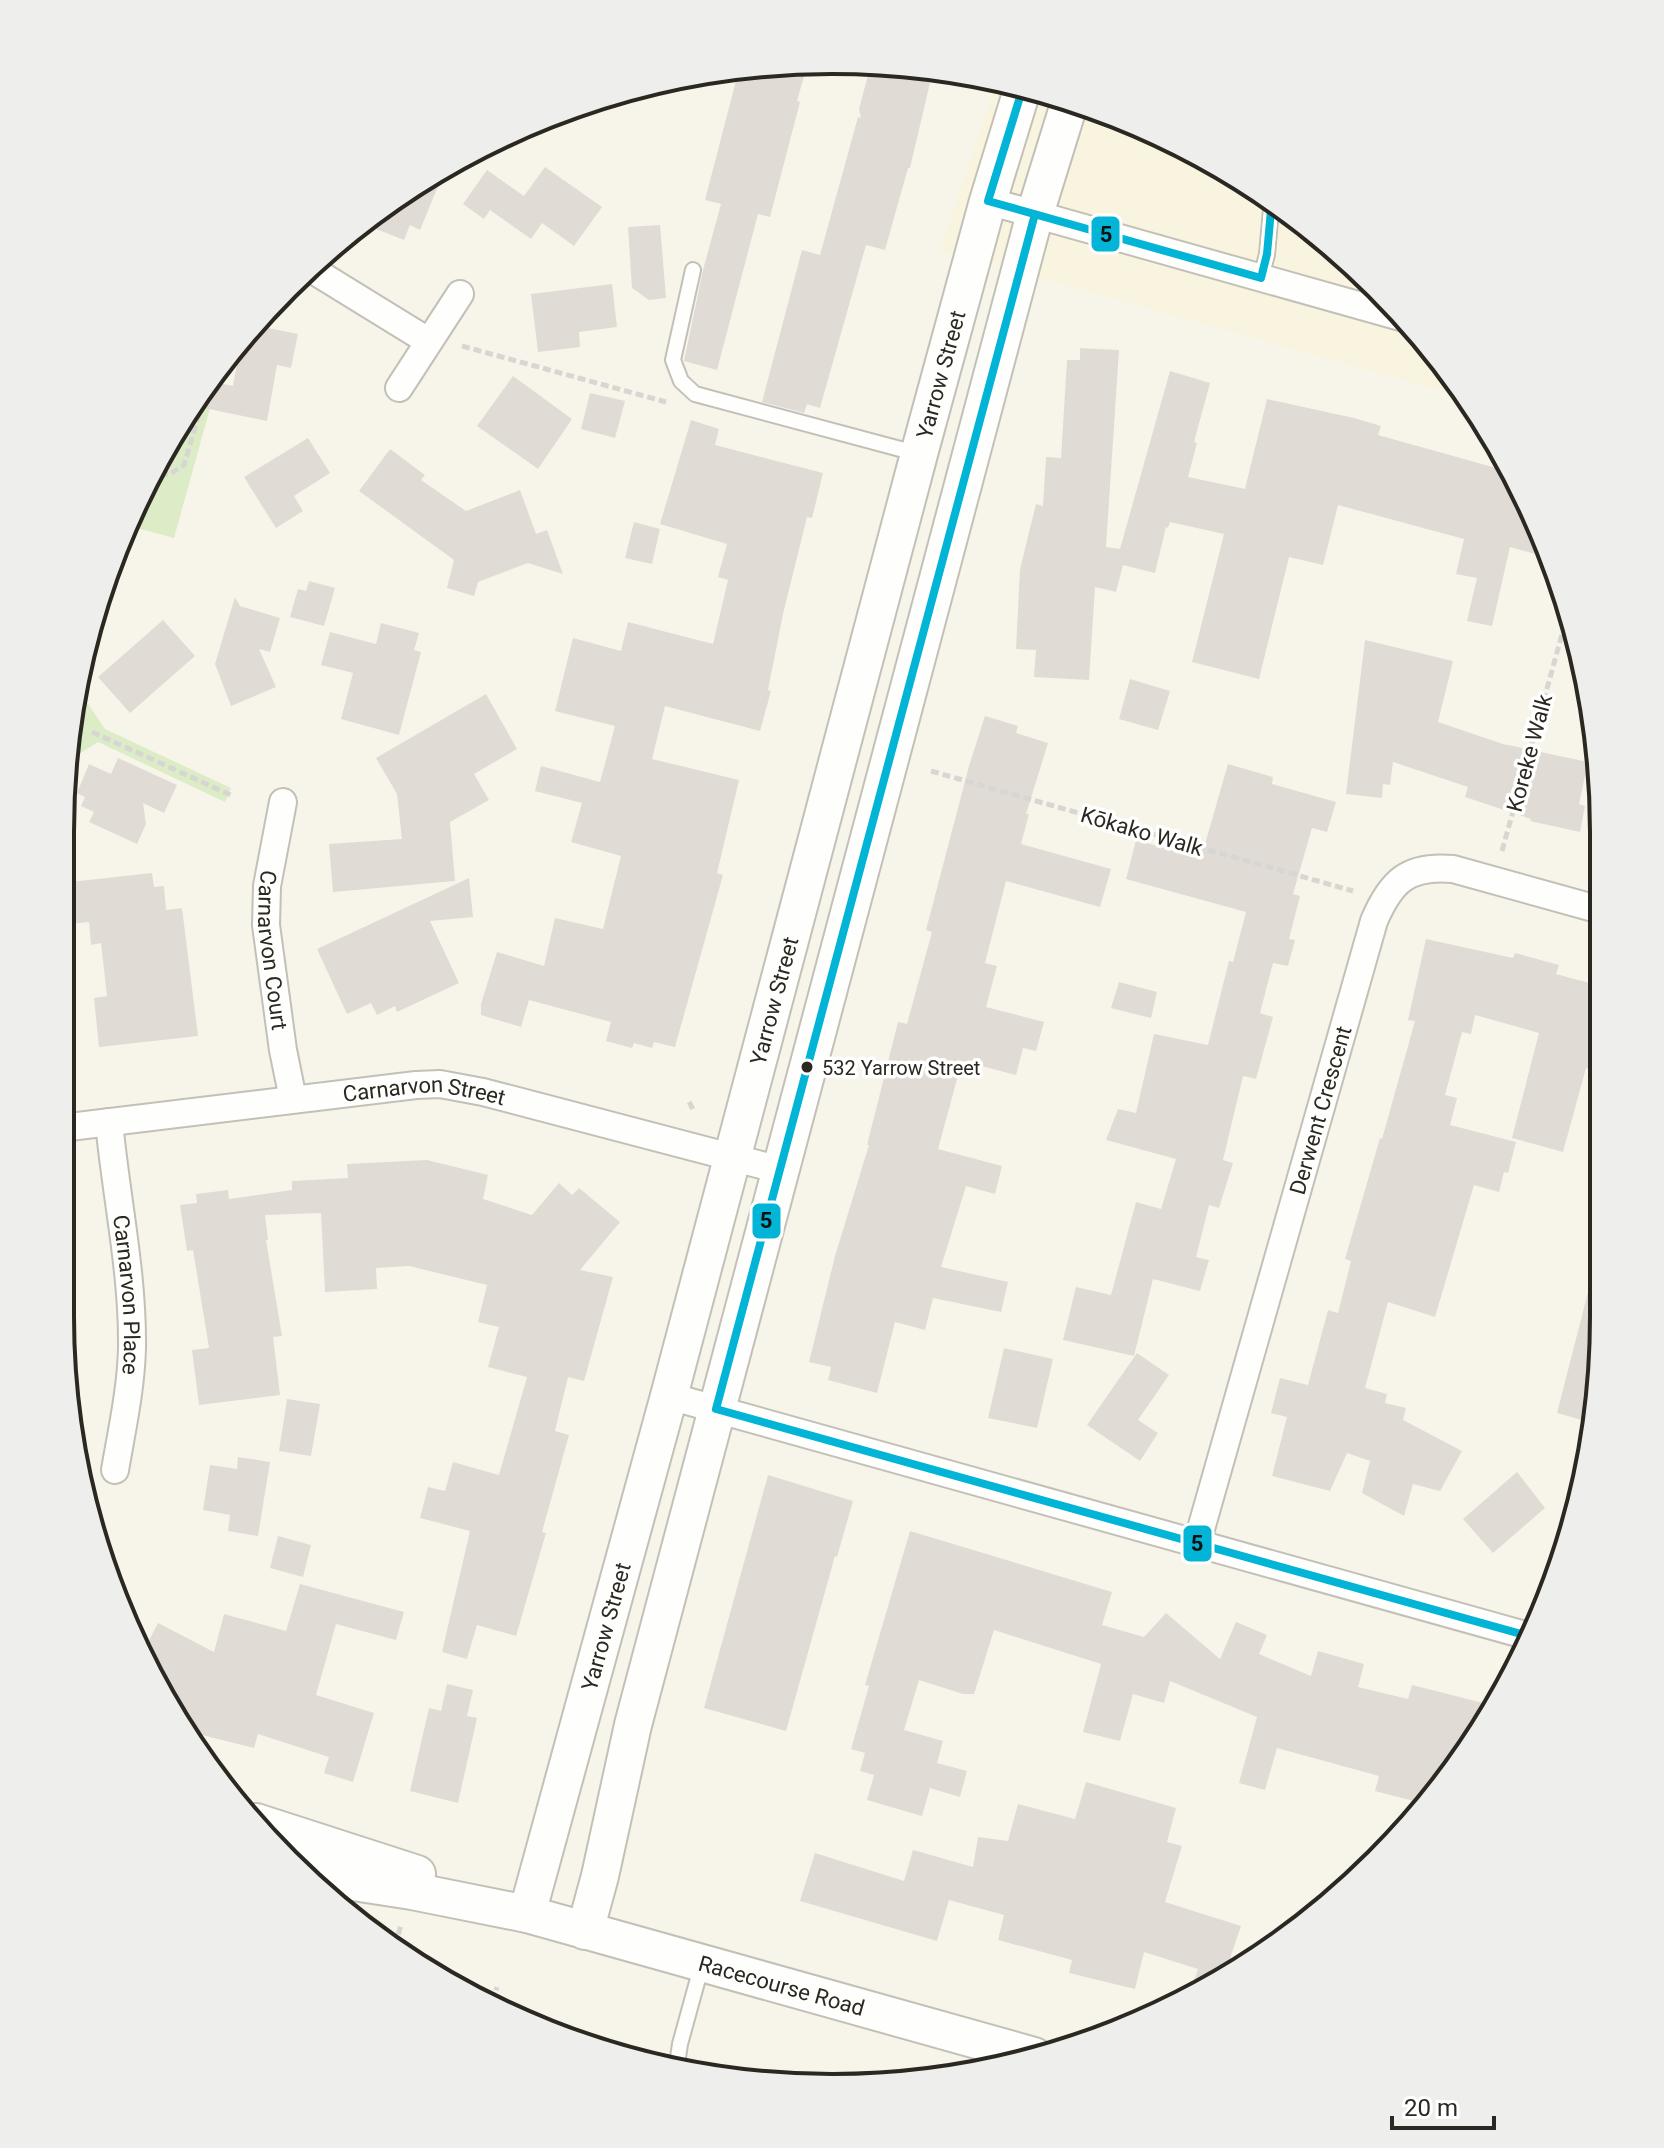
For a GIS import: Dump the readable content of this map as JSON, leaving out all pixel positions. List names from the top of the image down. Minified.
{"streets":{"street":["Yarrow Street","Carnarvon Court","Carnarvon Street","Derwent Crescent","Carnarvon Place","Racecourse Road"],"path":["Koreke Walk","Kōkako Walk"]},"crossings":[["Yarrow Street","Carnarvon Street"],["Yarrow Street","Racecourse Road"],["Carnarvon Court","Carnarvon Street"],["Carnarvon Street","Carnarvon Place"]],"places":["532 Yarrow Street"],"lines":["transit line 5"],"scale_bar":"20 m"}
